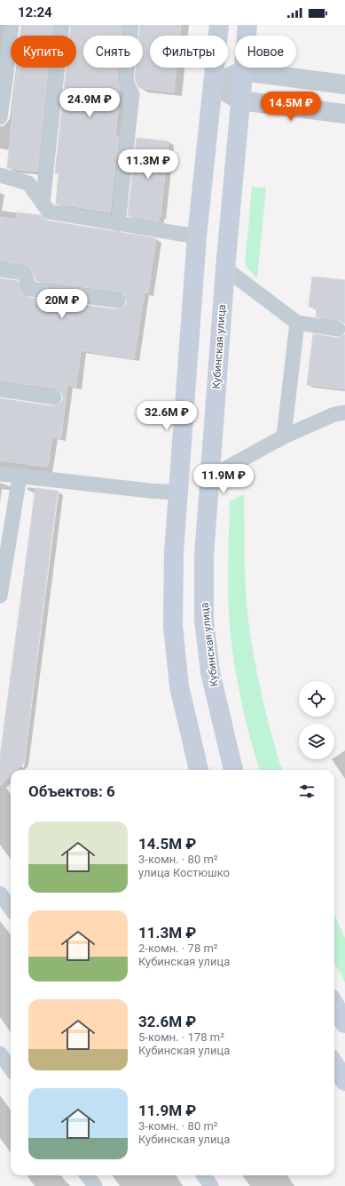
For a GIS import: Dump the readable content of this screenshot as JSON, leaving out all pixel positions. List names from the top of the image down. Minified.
{"streets":{"main road":["Кубинская улица"]},"page":{"status":"12:24","chip":["Купить","Снять","Фильтры","Новое"],"price":["24.9M ₽","14.5M ₽","11.3M ₽","20M ₽","32.6M ₽","11.9M ₽"],"heading":"Объектов: 6","list":[{"name":"14.5M ₽","note":"3-комн. · 80 m² · улица Костюшко"},{"name":"11.3M ₽","note":"2-комн. · 78 m² · Кубинская улица"},{"name":"32.6M ₽","note":"5-комн. · 178 m² · Кубинская улица"},{"name":"11.9M ₽","note":"3-комн. · 80 m² · Кубинская улица"}]}}
